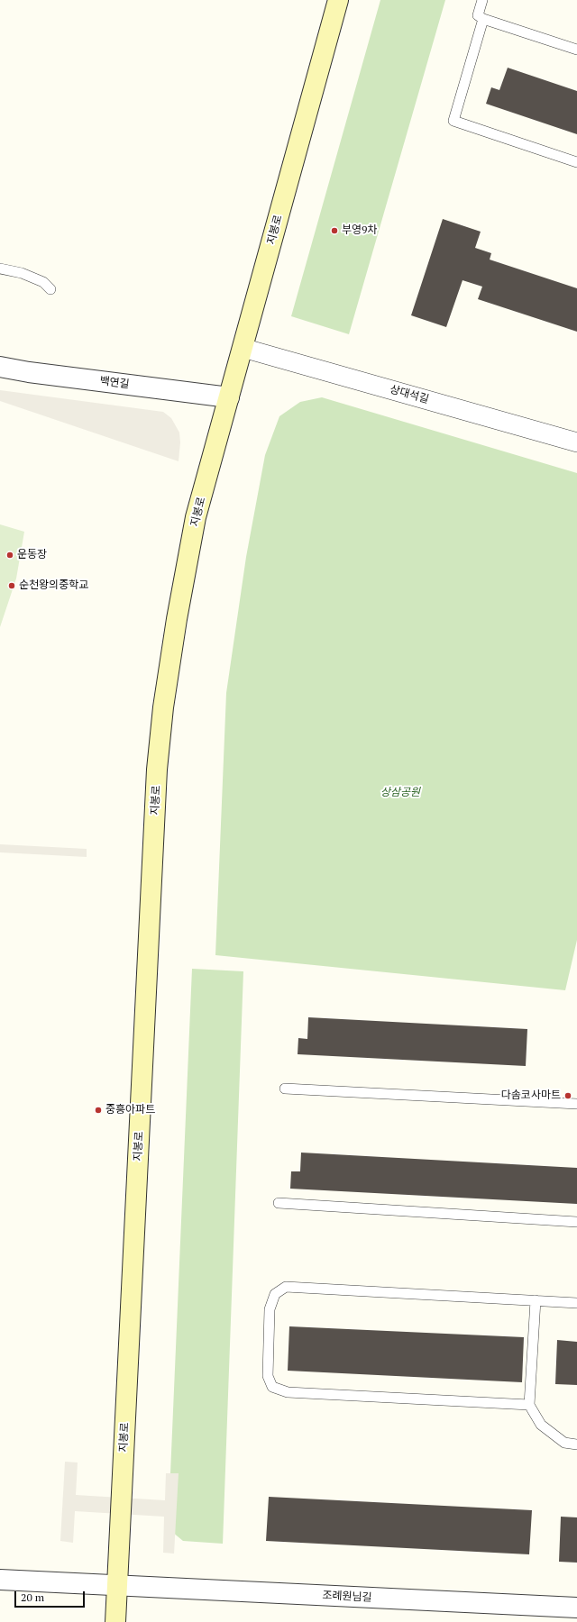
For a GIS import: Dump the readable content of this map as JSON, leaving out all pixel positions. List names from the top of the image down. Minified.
{"streets":{"main road":["지봉로"],"street":["백연길","상대석길","조례원님길"]},"crossings":[["지봉로","백연길"],["지봉로","상대석길"],["지봉로","조례원님길"]],"parks":["상삼공원"],"places":["부영9차","운동장","순천왕의중학교","다솜코사마트","중흥아파트"],"scale_bar":"20 m"}
